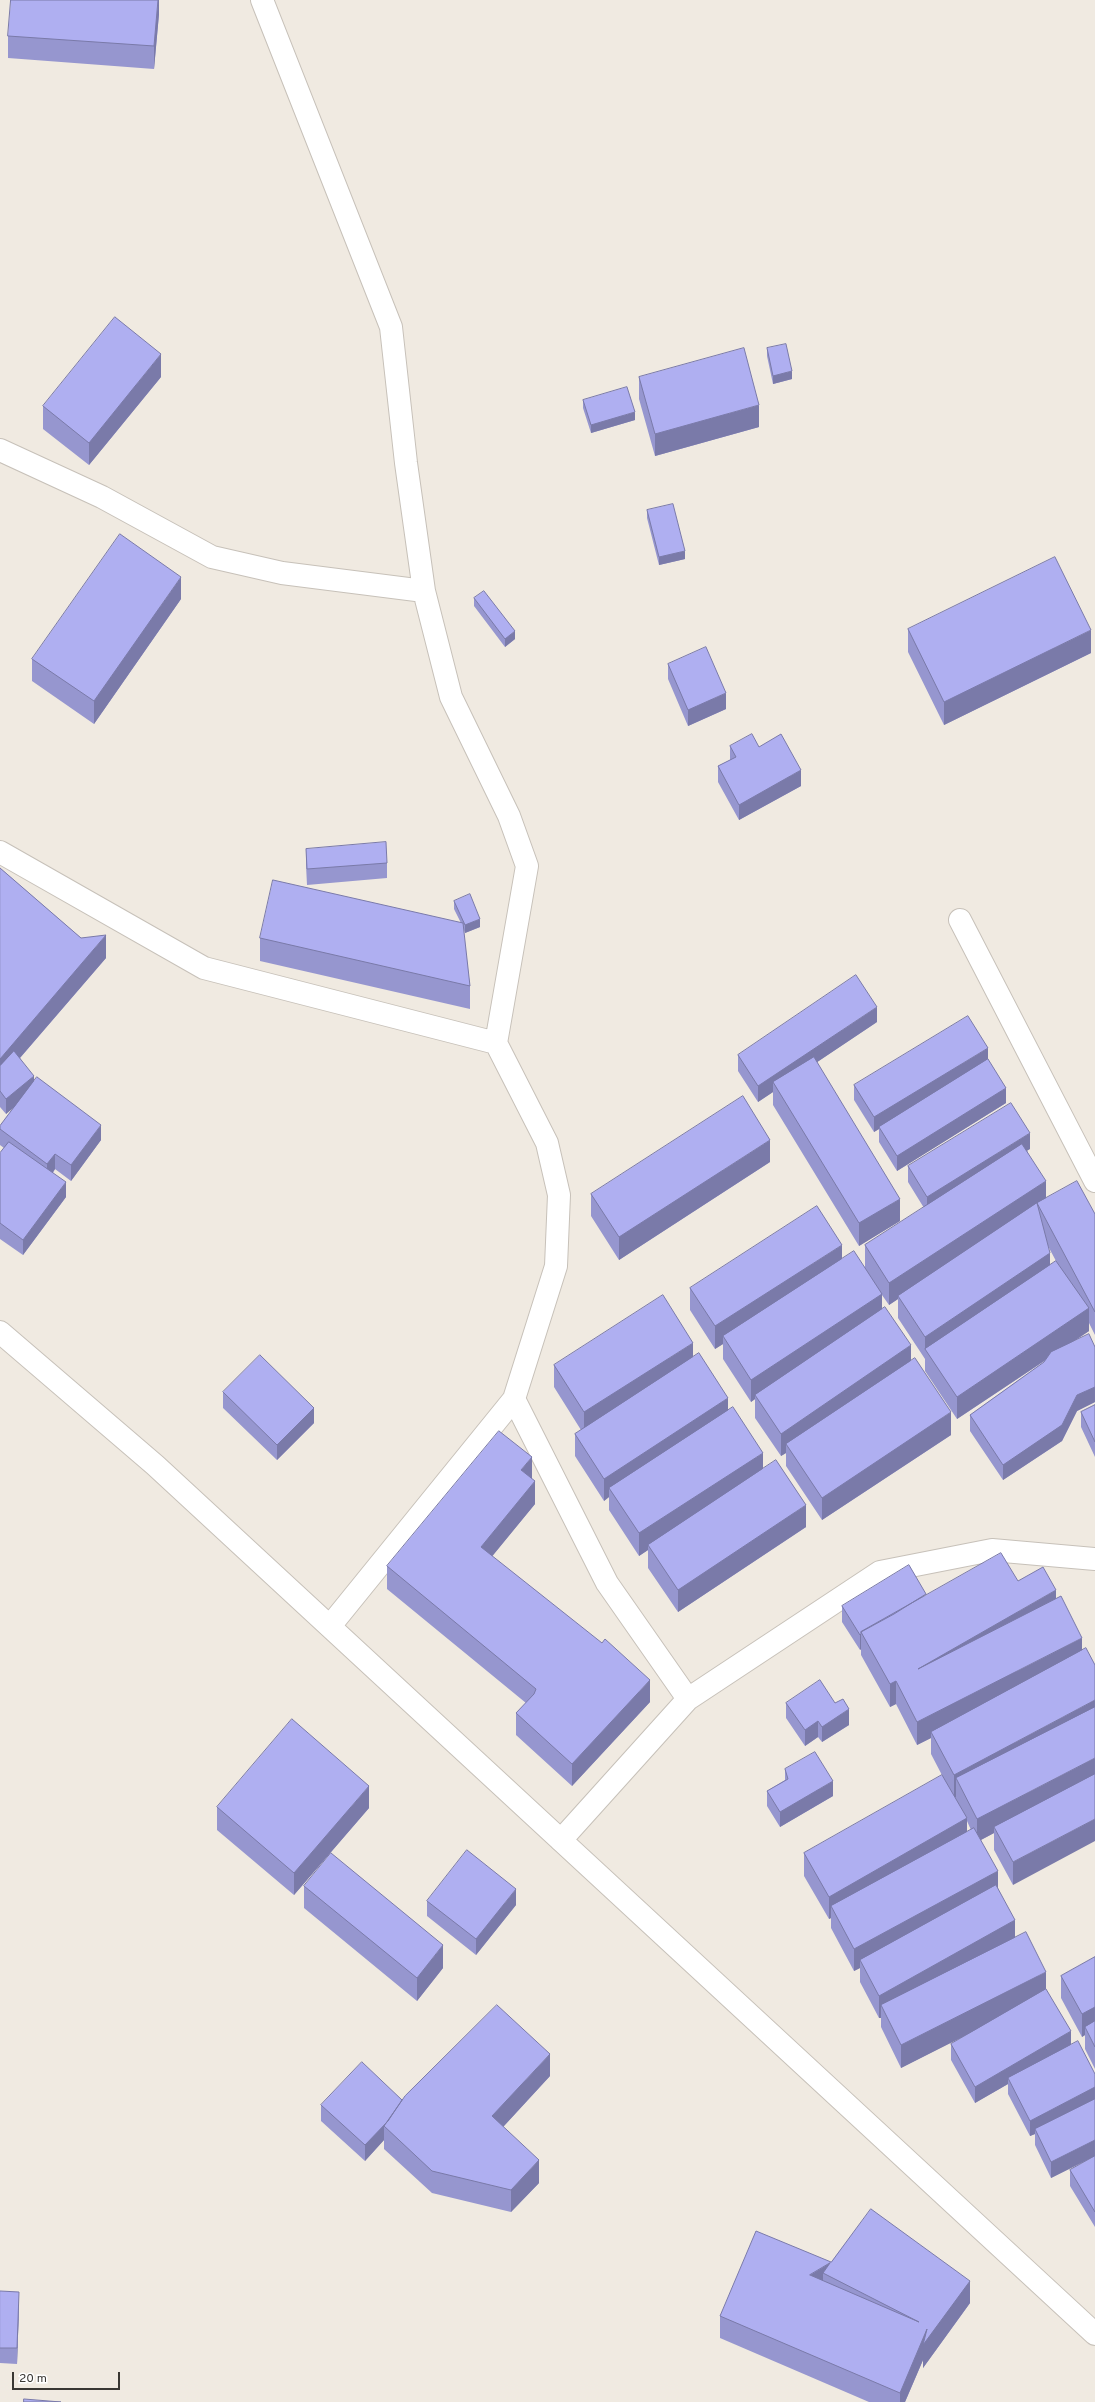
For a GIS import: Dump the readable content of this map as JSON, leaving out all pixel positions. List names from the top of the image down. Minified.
{"scale_bar":"20 m"}
